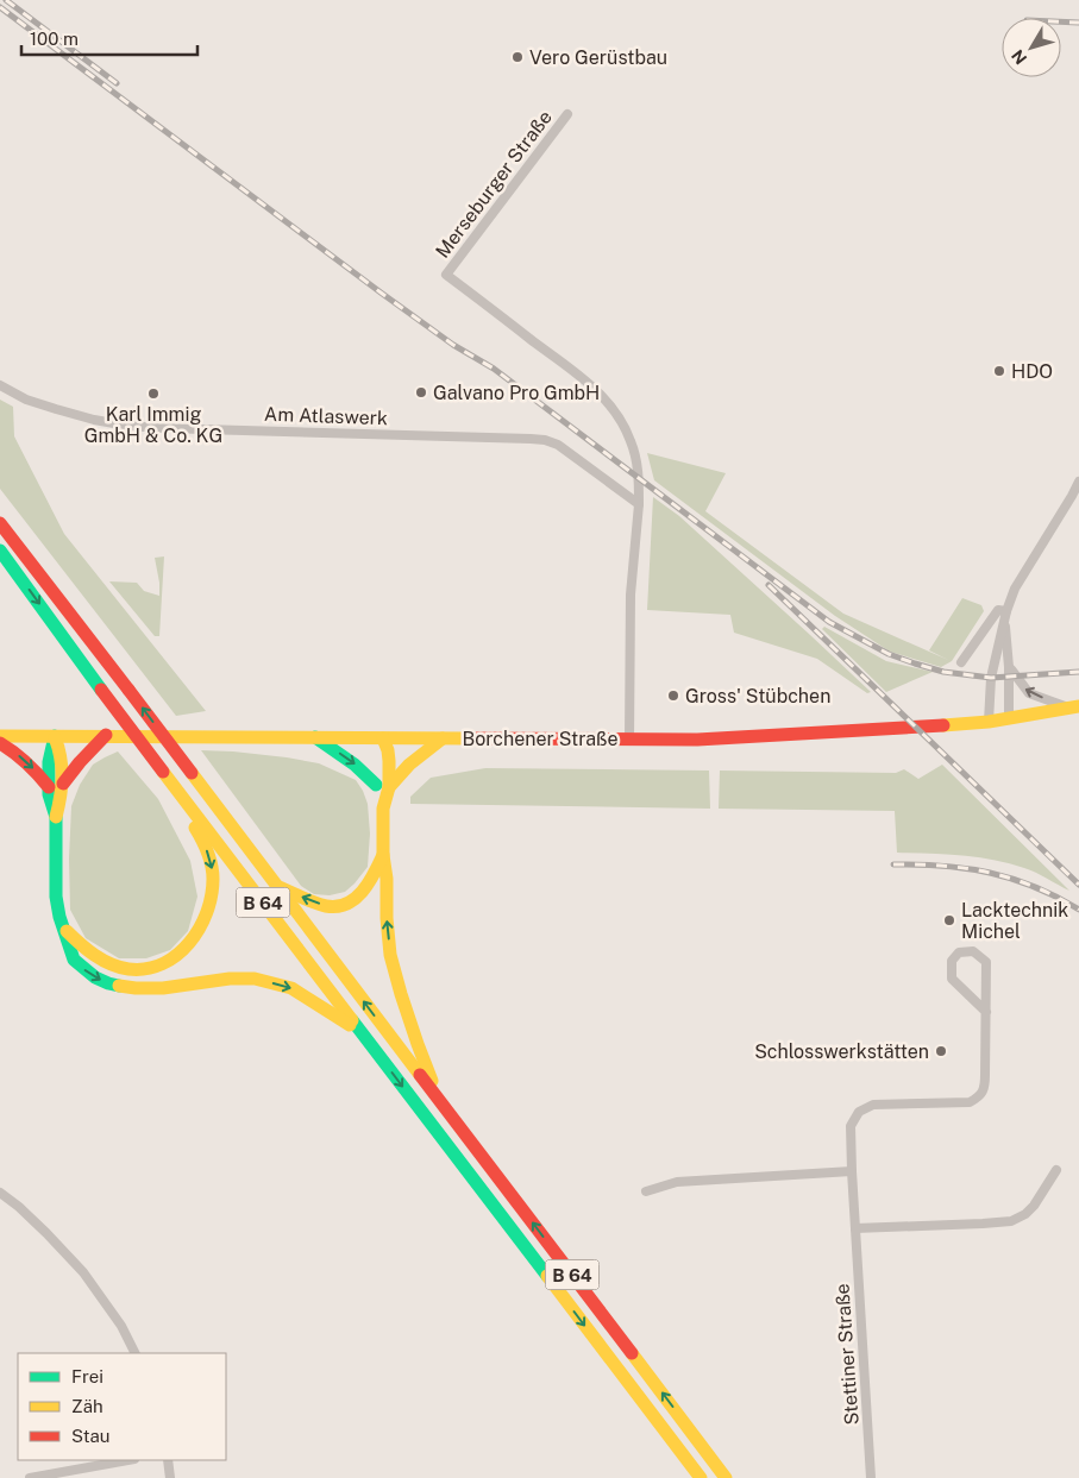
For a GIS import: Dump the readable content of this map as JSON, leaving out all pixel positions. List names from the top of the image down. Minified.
{"streets":{"main road":["Borchener Straße","B 64"],"street":["Merseburger Straße","Am Atlaswerk","Stettiner Straße"]},"crossings":[["Merseburger Straße","Am Atlaswerk"]],"places":["Vero Gerüstbau","HDO","Galvano Pro GmbH","Karl Immig GmbH & Co. KG","Gross' Stübchen","Lacktechnik Michel","Schlosswerkstätten"],"legend":["Frei","Zäh","Stau"],"scale_bar":"100 m","north":"bottom left"}
